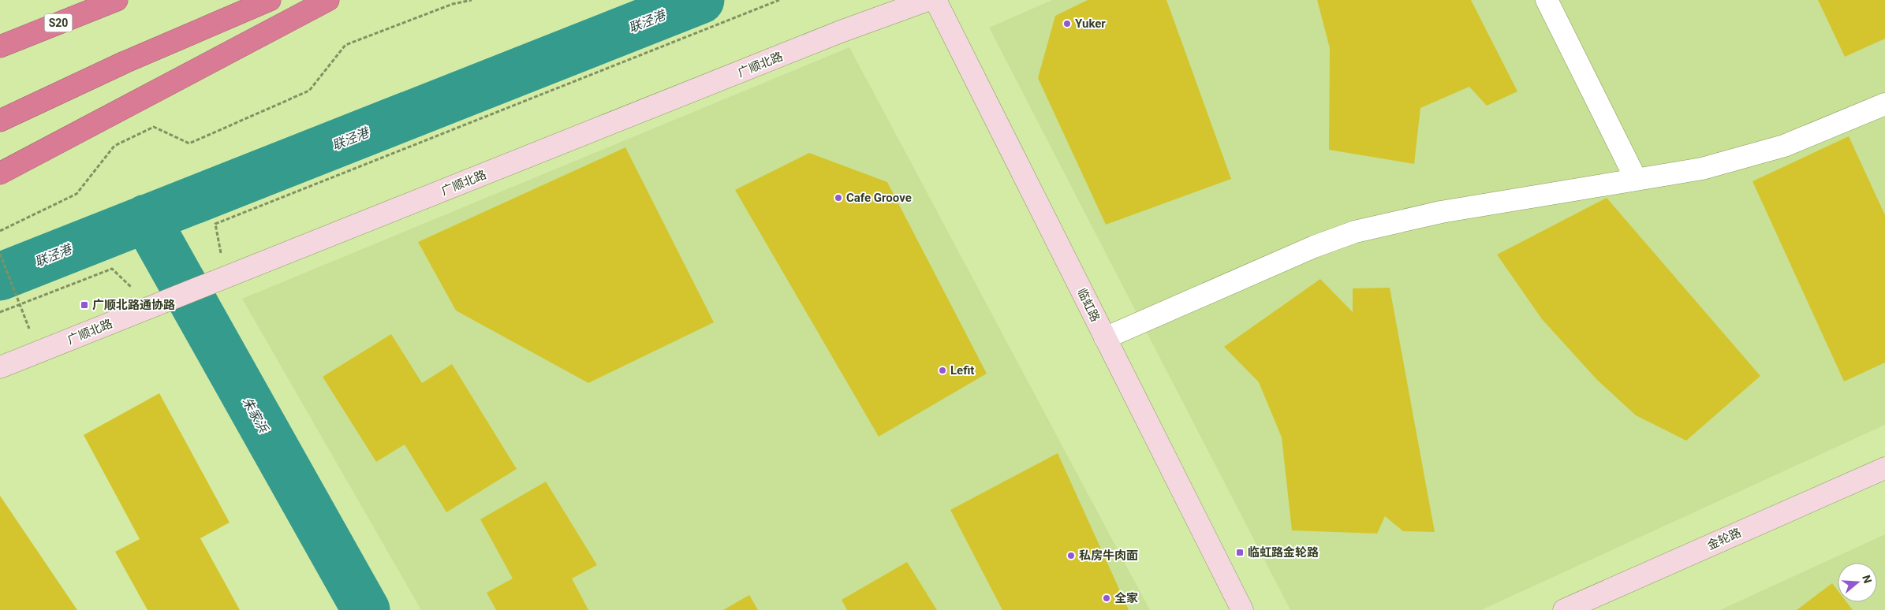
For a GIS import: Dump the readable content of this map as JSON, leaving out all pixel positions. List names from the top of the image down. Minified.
{"streets":{"highway":["S20"],"street":["广顺北路","临虹路","金轮路"]},"water":["联泾港","朱家浜"],"places":{"other":["Yuker","Cafe Groove","Lefit","私房牛肉面","全家"],"transit":["广顺北路通协路","临虹路金轮路"]},"north":"right"}
